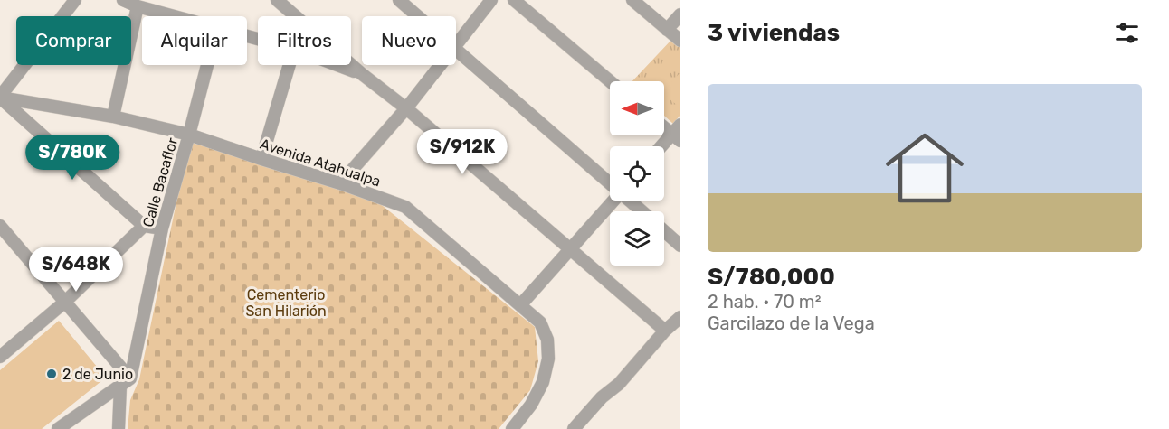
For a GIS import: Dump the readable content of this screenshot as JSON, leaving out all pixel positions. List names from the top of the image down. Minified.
{"streets":{"street":["Avenida Atahualpa","Calle Bacaflor"]},"crossings":[["Avenida Atahualpa","Calle Bacaflor"]],"parks":["Cementerio San Hilarión"],"places":["2 de Junio"],"north":"left","page":{"heading":"3 viviendas","chip":["Comprar","Alquilar","Filtros","Nuevo"],"list":[{"name":"S/780,000","note":"2 hab. · 70 m² · Garcilazo de la Vega"}],"price":["S/912K","S/780K","S/648K"]}}
